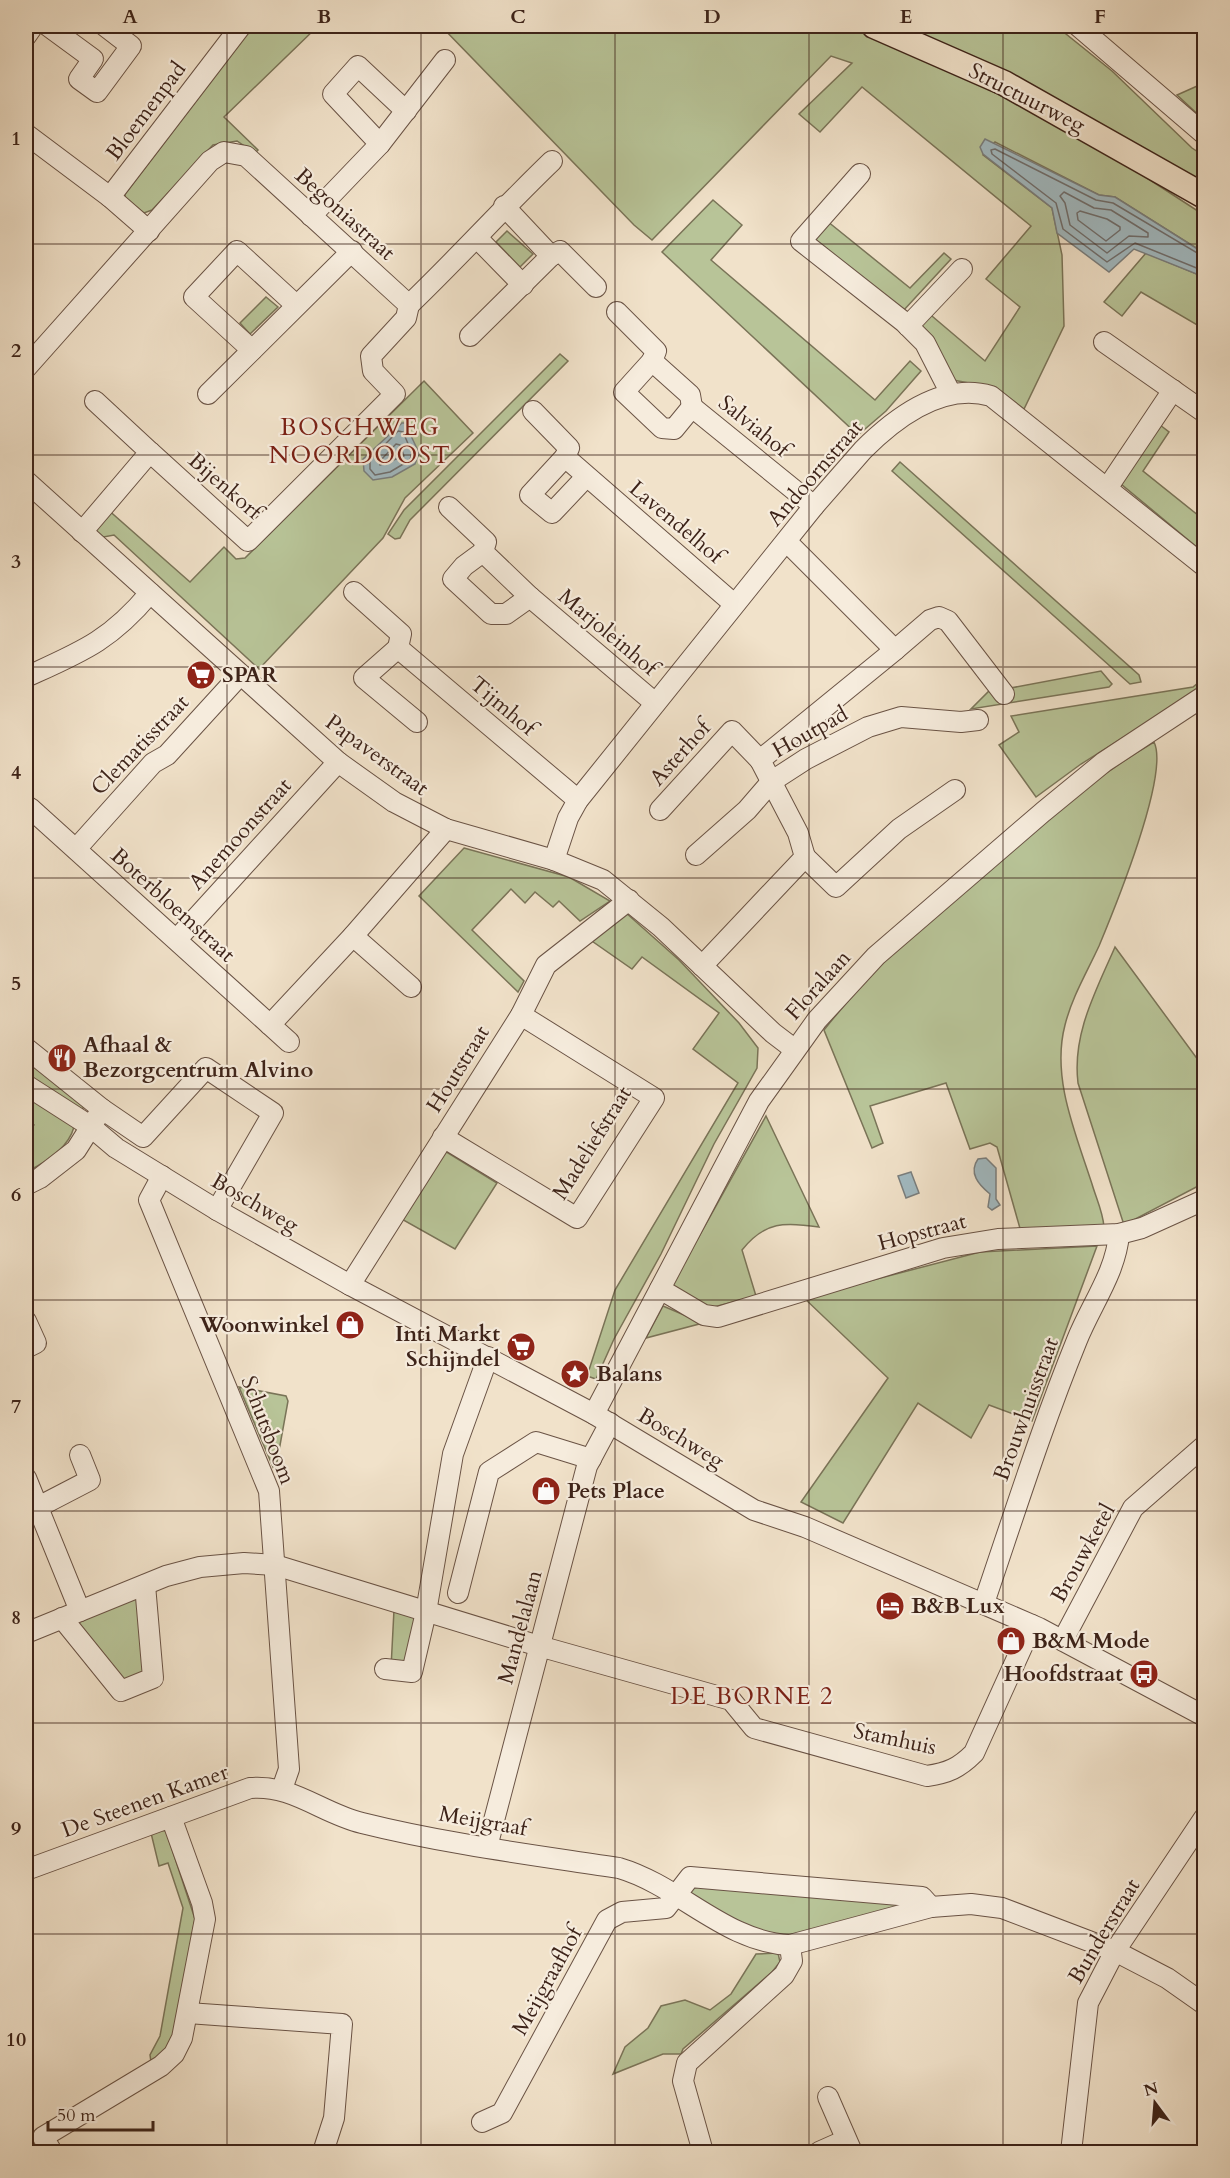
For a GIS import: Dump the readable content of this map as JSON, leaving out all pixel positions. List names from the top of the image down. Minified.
{"streets":{"main road":["Structuurweg"],"street":["Bloemenpad","Begoniastraat","Salviahof","Andoornstraat","Bijenkorf","Lavendelhof","Marjoleinhof","Tijmhof","Houtpad","Clematisstraat","Asterhof","Papaverstraat","Anemoonstraat","Boterbloemstraat","Floralaan","Houtstraat","Madeliefstraat","Boschweg","Hopstraat","Brouwhuisstraat","Schutsboom","Brouwketel","Mandelalaan","Stamhuis","De Steenen Kamer","Meijgraaf","Bunderstraat","Meijgraafhof"]},"crossings":[["Begoniastraat","Bijenkorf"],["Salviahof","Andoornstraat"],["Andoornstraat","Lavendelhof"],["Andoornstraat","Marjoleinhof"],["Andoornstraat","Tijmhof"],["Andoornstraat","Papaverstraat"],["Clematisstraat","Papaverstraat"],["Clematisstraat","Boterbloemstraat"],["Papaverstraat","Anemoonstraat"],["Papaverstraat","Floralaan"],["Papaverstraat","Houtstraat"],["Anemoonstraat","Boterbloemstraat"],["Floralaan","Boschweg"],["Floralaan","Hopstraat"],["Floralaan","Mandelalaan"],["Houtstraat","Madeliefstraat"],["Houtstraat","Boschweg"],["Boschweg","Brouwhuisstraat"],["Boschweg","Schutsboom"],["Boschweg","Brouwketel"],["Boschweg","Mandelalaan"],["Boschweg","Stamhuis"],["Hopstraat","Brouwhuisstraat"],["Schutsboom","Stamhuis"],["Schutsboom","De Steenen Kamer"],["Schutsboom","Meijgraaf"],["Mandelalaan","Stamhuis"],["Mandelalaan","Meijgraaf"],["De Steenen Kamer","Meijgraaf"],["Meijgraaf","Bunderstraat"],["Meijgraaf","Meijgraafhof"]],"districts":["BOSCHWEG NOORDOOST","DE BORNE 2"],"places":{"supermarket":["SPAR","Inti Markt Schijndel"],"restaurant":["Afhaal & Bezorgcentrum Alvino"],"shop":["Woonwinkel","Pets Place","B&M Mode"],"place":["Balans"],"hotel":["B&B Lux"],"bus stop":["Hoofdstraat"]},"scale_bar":"50 m","north":"top","grid":{"columns":["A","B","C","D","E","F"],"rows":["1","2","3","4","5","6","7","8","9","10"]}}
